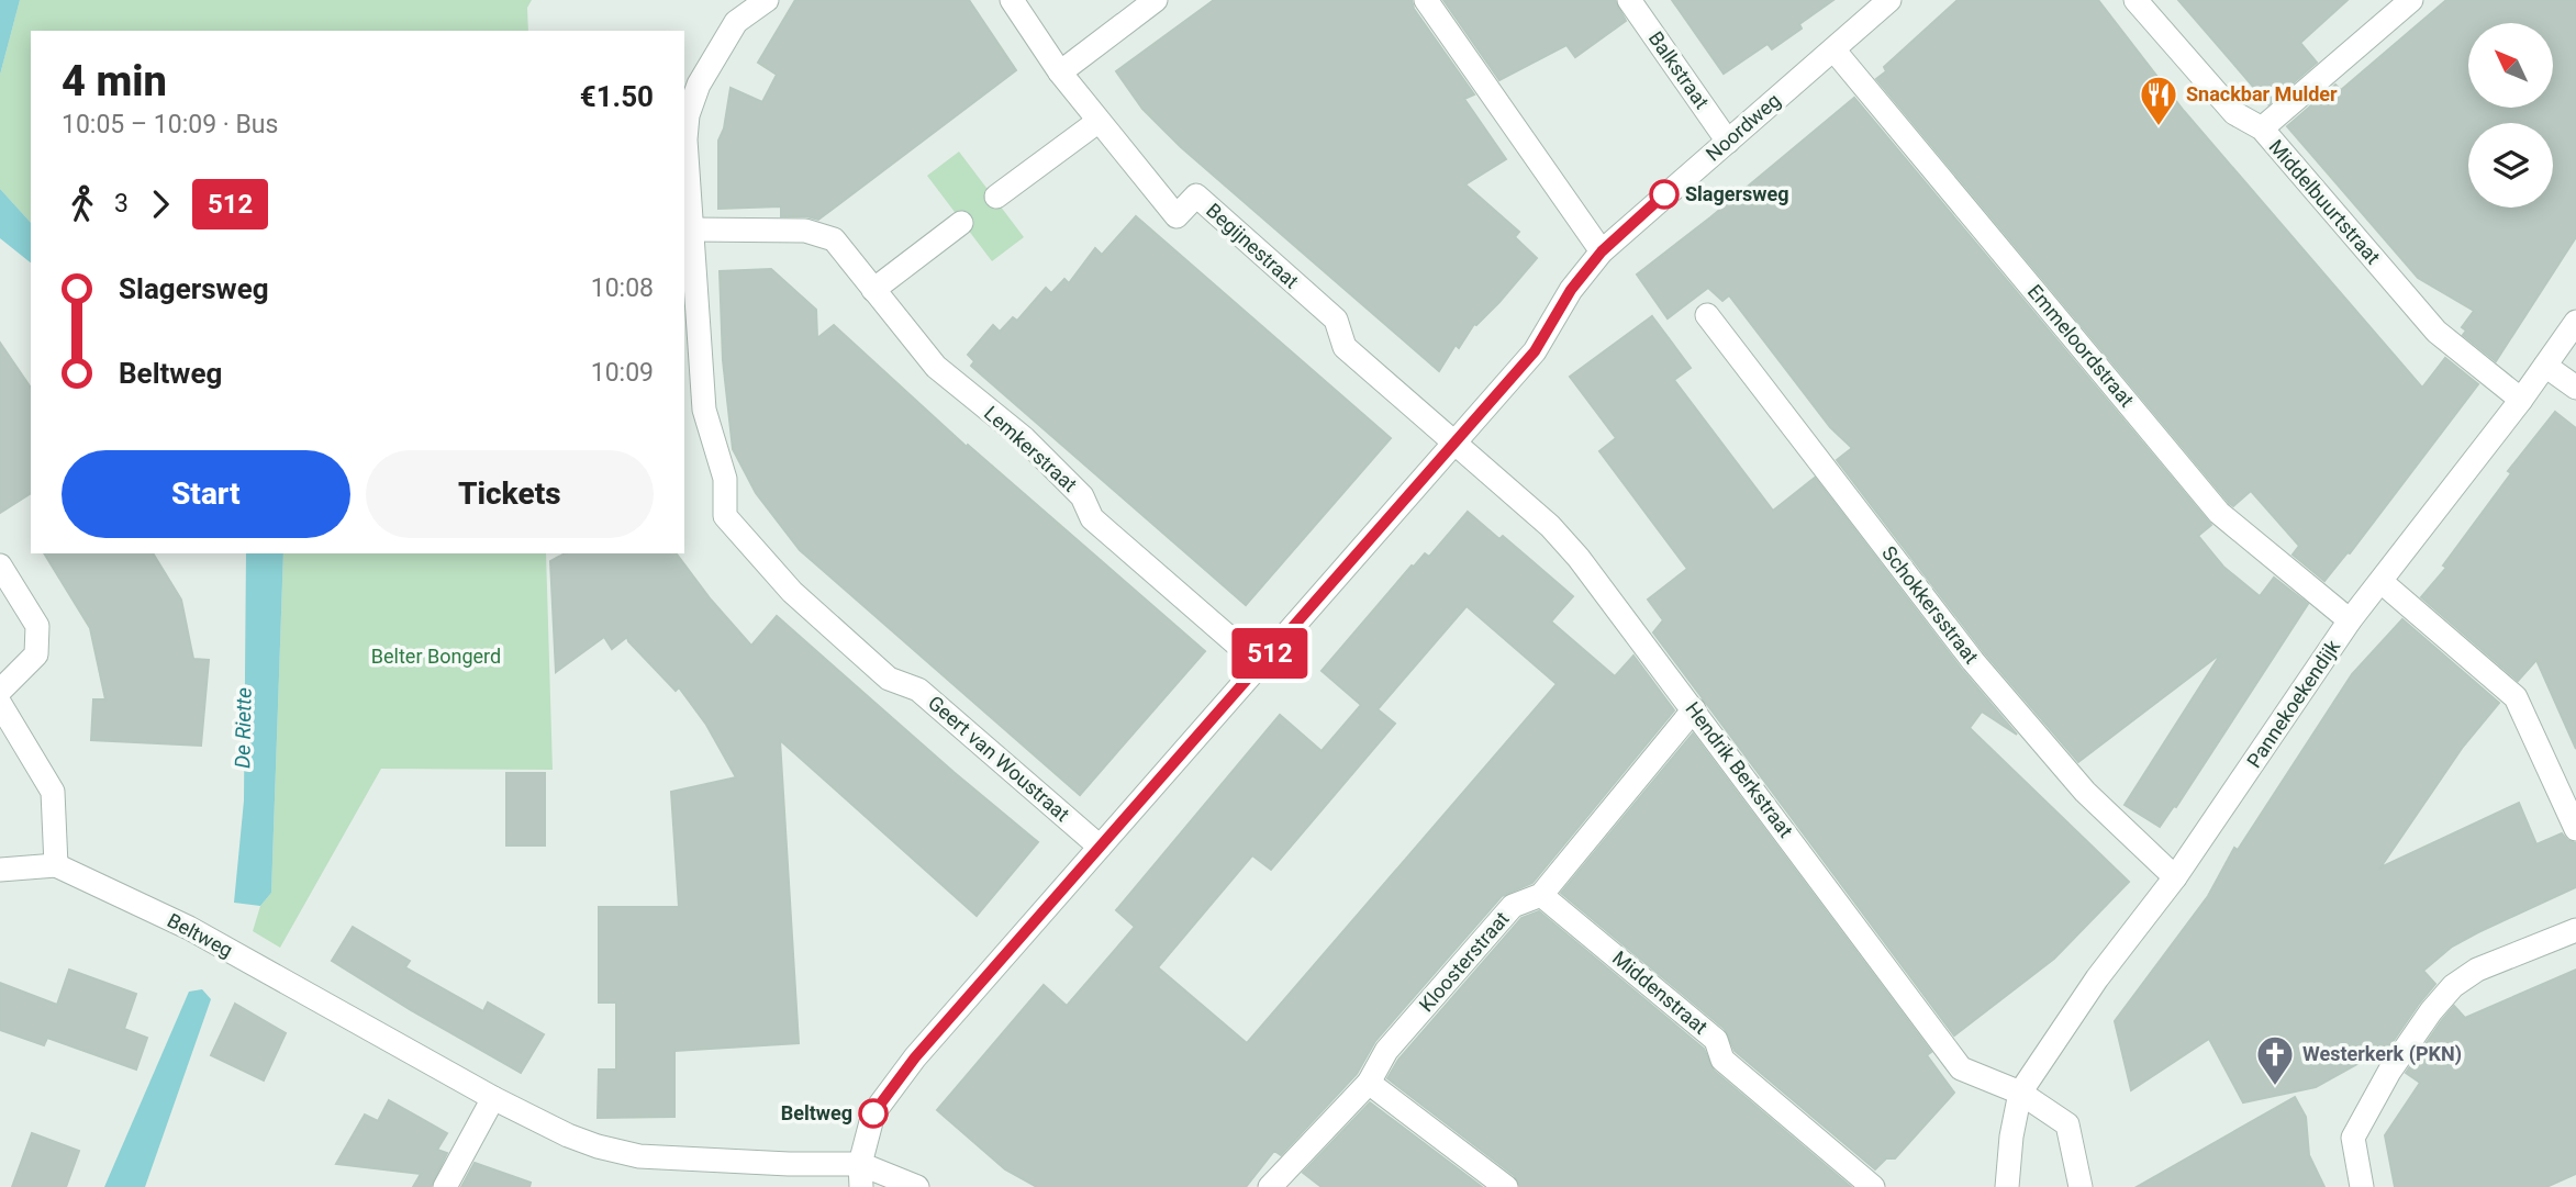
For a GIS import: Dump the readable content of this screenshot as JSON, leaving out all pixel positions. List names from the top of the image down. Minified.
{"streets":{"street":["Balkstraat","Noordweg","Middelbuurtstraat","Begijnestraat","Emmeloordstraat","Lemkerstraat","Schokkersstraat","Pannekoekendijk","Geert van Woustraat","Hendrik Berkstraat","Beltweg","Kloosterstraat","Middenstraat"]},"crossings":[["Balkstraat","Noordweg"],["Noordweg","Begijnestraat"],["Noordweg","Emmeloordstraat"],["Noordweg","Lemkerstraat"],["Noordweg","Geert van Woustraat"],["Noordweg","Hendrik Berkstraat"],["Noordweg","Beltweg"],["Middelbuurtstraat","Pannekoekendijk"],["Begijnestraat","Hendrik Berkstraat"],["Emmeloordstraat","Pannekoekendijk"],["Lemkerstraat","Geert van Woustraat"],["Schokkersstraat","Pannekoekendijk"],["Pannekoekendijk","Hendrik Berkstraat"],["Hendrik Berkstraat","Kloosterstraat"],["Kloosterstraat","Middenstraat"]],"water":["De Riette"],"parks":["Belter Bongerd"],"places":{"restaurant":["Snackbar Mulder"],"other":["Slagersweg","Beltweg"],"church":["Westerkerk (PKN)"]},"lines":["bus line 512"],"north":"top left","page":{"on_map":"512","heading":["4 min","10:05 – 10:09 · Bus","€1.50"],"legs":["3","512"],"list":[{"name":"Slagersweg","value":"10:08"},{"name":"Beltweg","value":"10:09"}],"buttons":["Start","Tickets"]}}
